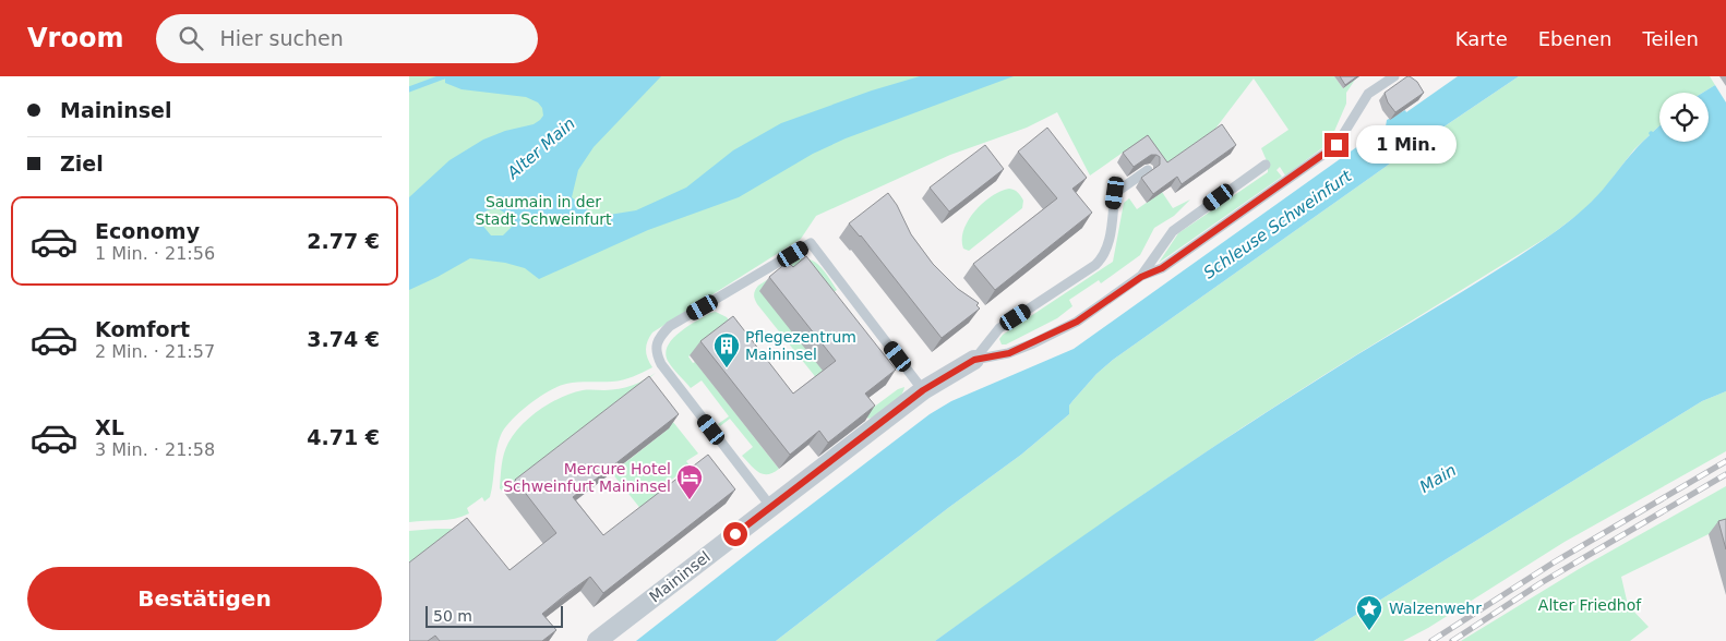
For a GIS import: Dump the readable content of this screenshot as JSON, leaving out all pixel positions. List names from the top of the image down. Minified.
{"streets":{"street":["Maininsel"]},"water":["Alter Main","Schleuse Schweinfurt","Main"],"parks":["Saumain in der Stadt Schweinfurt","Alter Friedhof"],"places":{"building":["Pflegezentrum Maininsel"],"hotel":["Mercure Hotel Schweinfurt Maininsel"],"place":["Walzenwehr"]},"scale_bar":"50 m","page":{"header":"Vroom","search":"Hier suchen","nav":["Karte","Ebenen","Teilen"],"banner":["Maininsel","Ziel"],"bubble":"1 Min.","list":[{"name":"Economy","note":"1 Min. · 21:56","value":"2.77 €"},{"name":"Komfort","note":"2 Min. · 21:57","value":"3.74 €"},{"name":"XL","note":"3 Min. · 21:58","value":"4.71 €"}],"buttons":"Bestätigen","scale":"50 m"}}
